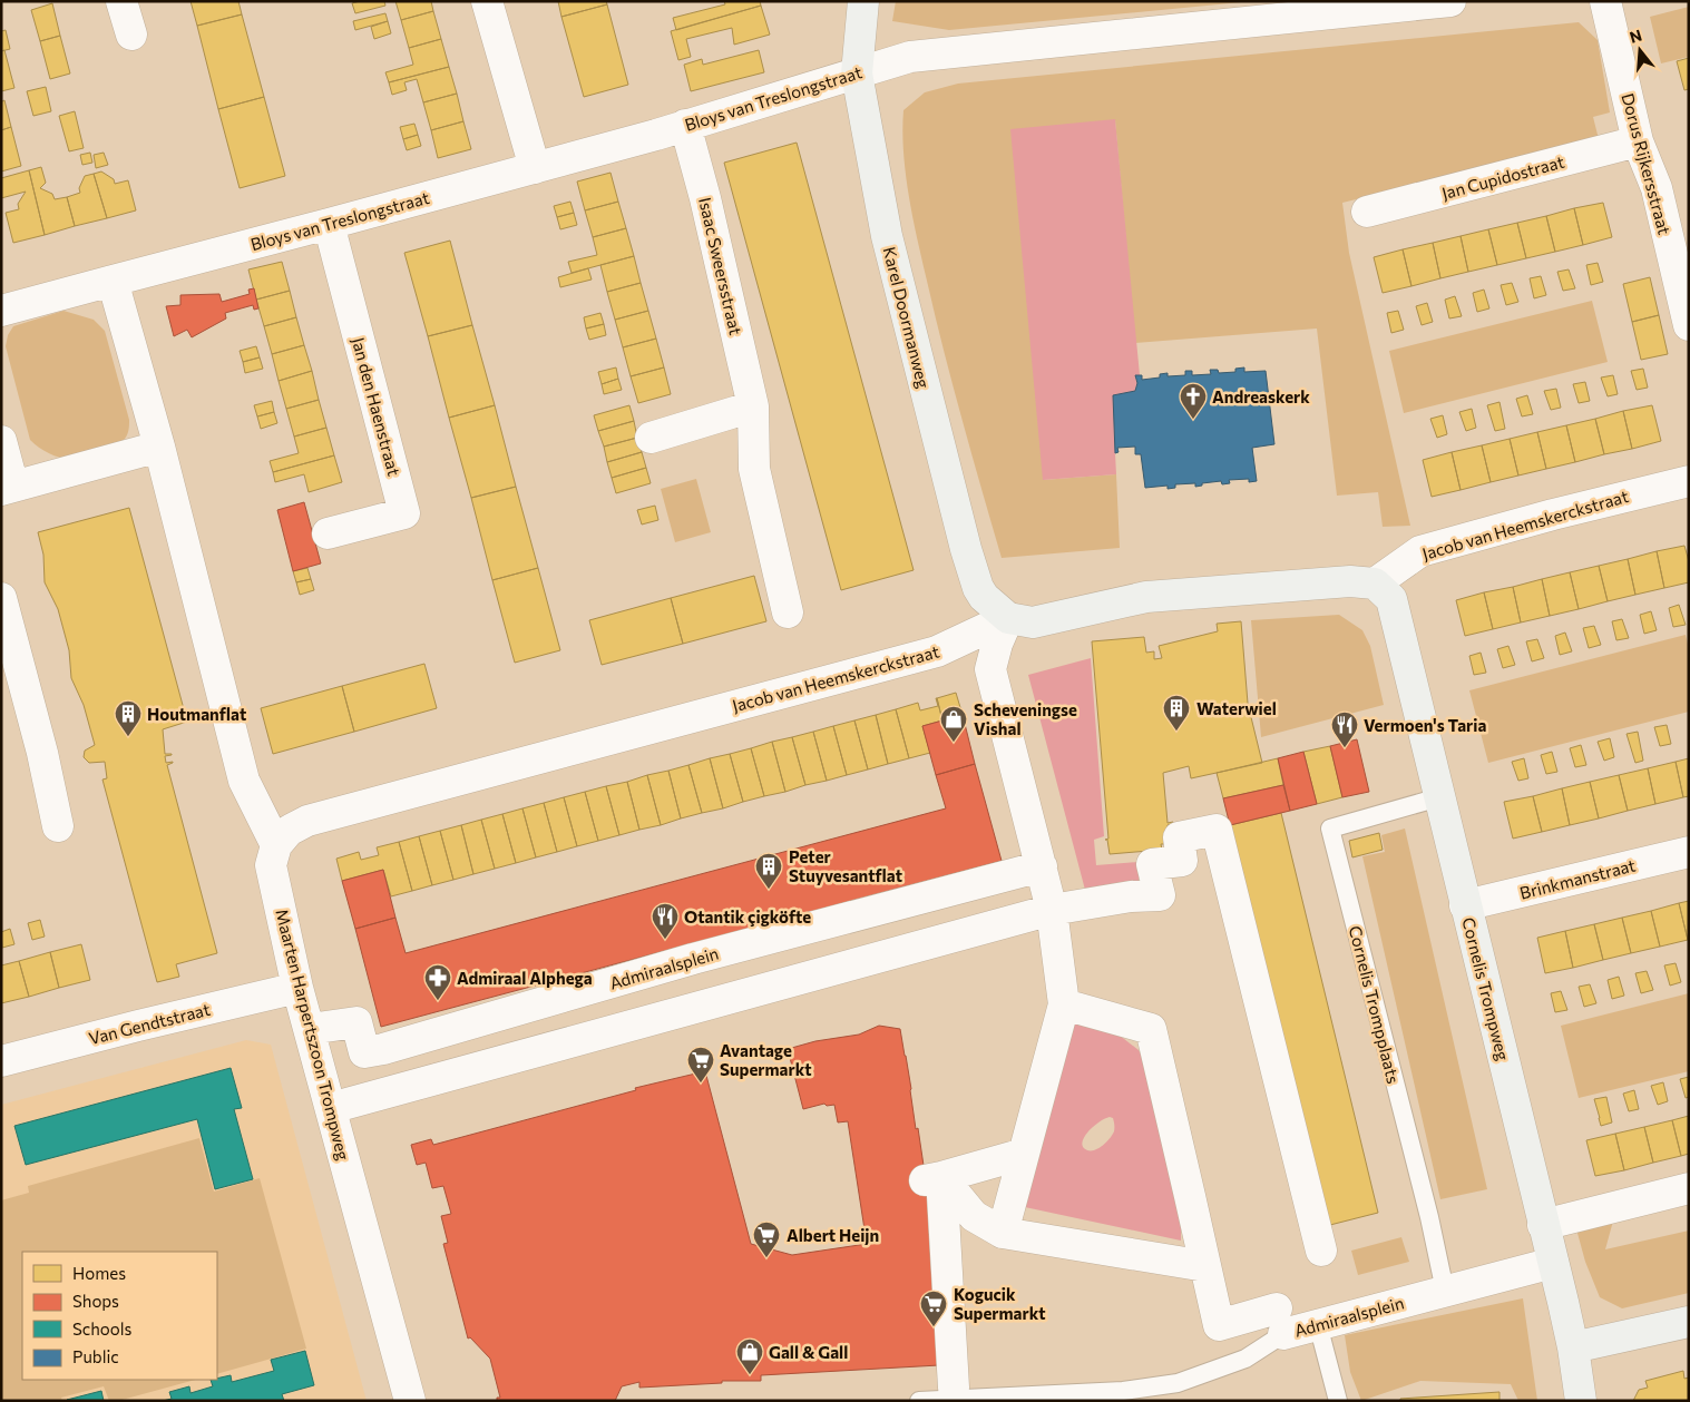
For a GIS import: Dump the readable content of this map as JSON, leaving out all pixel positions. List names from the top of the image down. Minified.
{"streets":{"street":["Bloys van Treslongstraat","Dorus Rijkersstraat","Jan Cupidostraat","Isaac Sweersstraat","Karel Doormanweg","Jan den Haenstraat","Jacob van Heemskerckstraat","Brinkmanstraat","Admiraalsplein","Cornelis Trompweg","Van Gendtstraat","Maarten Harpertszoon Trompweg"],"lane":["Cornelis Trompplaats"]},"crossings":[["Bloys van Treslongstraat","Isaac Sweersstraat"],["Bloys van Treslongstraat","Karel Doormanweg"],["Bloys van Treslongstraat","Jan den Haenstraat"],["Dorus Rijkersstraat","Jan Cupidostraat"],["Karel Doormanweg","Jacob van Heemskerckstraat"],["Jacob van Heemskerckstraat","Cornelis Trompweg"],["Jacob van Heemskerckstraat","Maarten Harpertszoon Trompweg"],["Brinkmanstraat","Cornelis Trompweg"],["Admiraalsplein","Cornelis Trompweg"],["Admiraalsplein","Cornelis Trompplaats"],["Admiraalsplein","Maarten Harpertszoon Trompweg"],["Cornelis Trompweg","Cornelis Trompplaats"],["Van Gendtstraat","Maarten Harpertszoon Trompweg"]],"places":{"church":["Andreaskerk"],"building":["Waterwiel","Houtmanflat","Peter Stuyvesantflat"],"shop":["Scheveningse Vishal","Gall & Gall"],"restaurant":["Vermoen's Taria","Otantik çigköfte"],"pharmacy":["Admiraal Alphega"],"supermarket":["Avantage Supermarkt","Albert Heijn","Kogucik Supermarkt"]},"legend":["Homes","Shops","Schools","Public"],"north":"top"}
